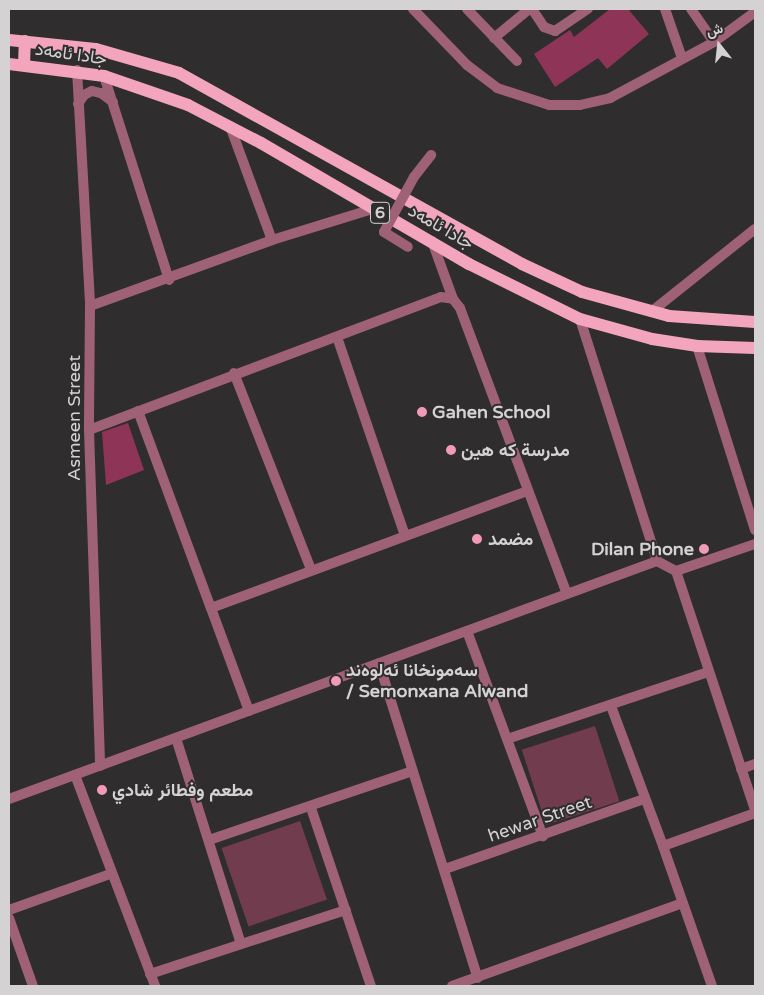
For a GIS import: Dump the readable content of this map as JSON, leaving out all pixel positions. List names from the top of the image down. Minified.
{"streets":{"main road":["جادا ئامەد","6"],"street":["Asmeen Street","hewar Street"]},"crossings":[["جادا ئامەد","Asmeen Street"]],"places":["Gahen School","مدرسة كه هين","مضمد","Dilan Phone","سەمونخانا ئەلوەند / Semonxana Alwand","مطعم وفطائر شادي"],"north":"top"}
